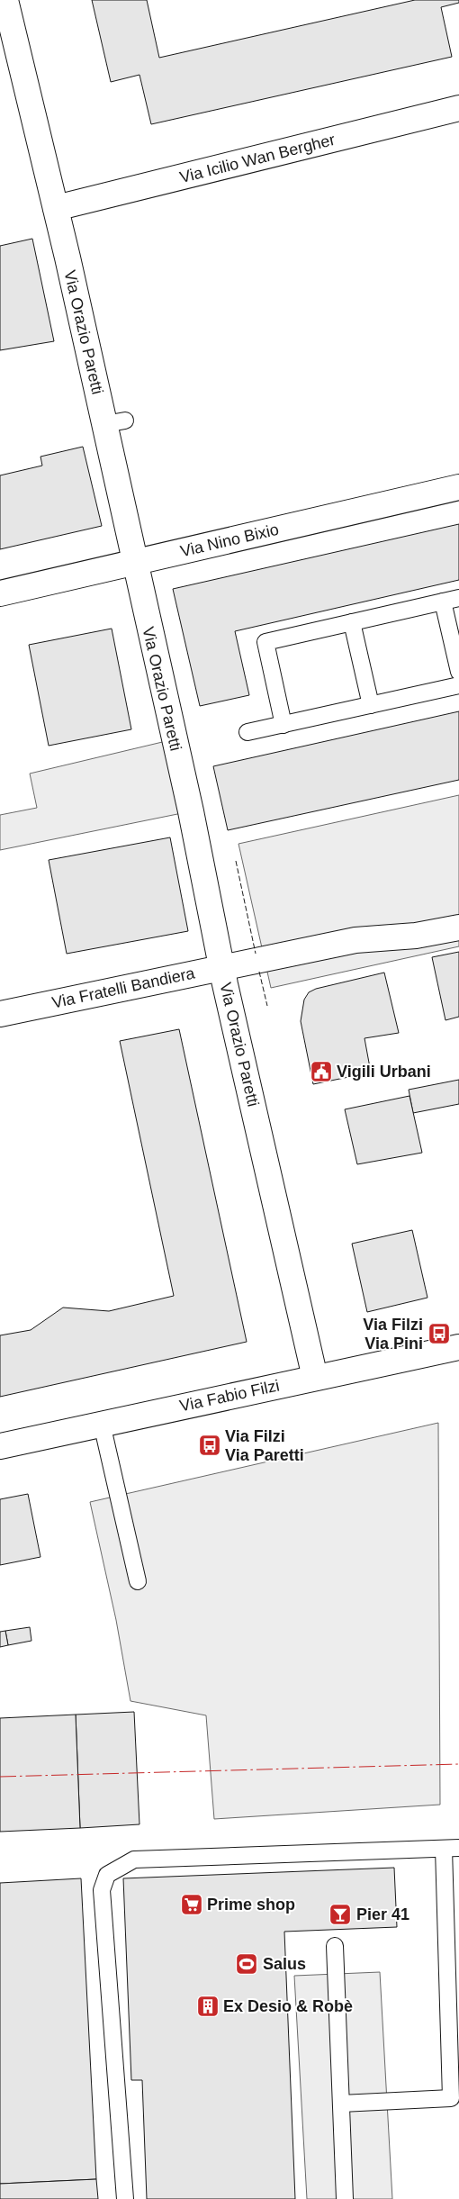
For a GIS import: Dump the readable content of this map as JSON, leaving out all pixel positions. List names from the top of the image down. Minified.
{"streets":{"street":["Via Icilio Wan Bergher","Via Orazio Paretti","Via Nino Bixio","Via Fratelli Bandiera","Via Fabio Filzi"]},"crossings":[["Via Icilio Wan Bergher","Via Orazio Paretti"],["Via Orazio Paretti","Via Nino Bixio"],["Via Orazio Paretti","Via Fratelli Bandiera"],["Via Orazio Paretti","Via Fabio Filzi"]],"places":{"public building":["Vigili Urbani"],"bus stop":["Via Filzi Via Pini","Via Filzi Via Paretti"],"supermarket":["Prime shop"],"bar":["Pier 41"],"sports":["Salus"],"building":["Ex Desio & Robè"]}}
